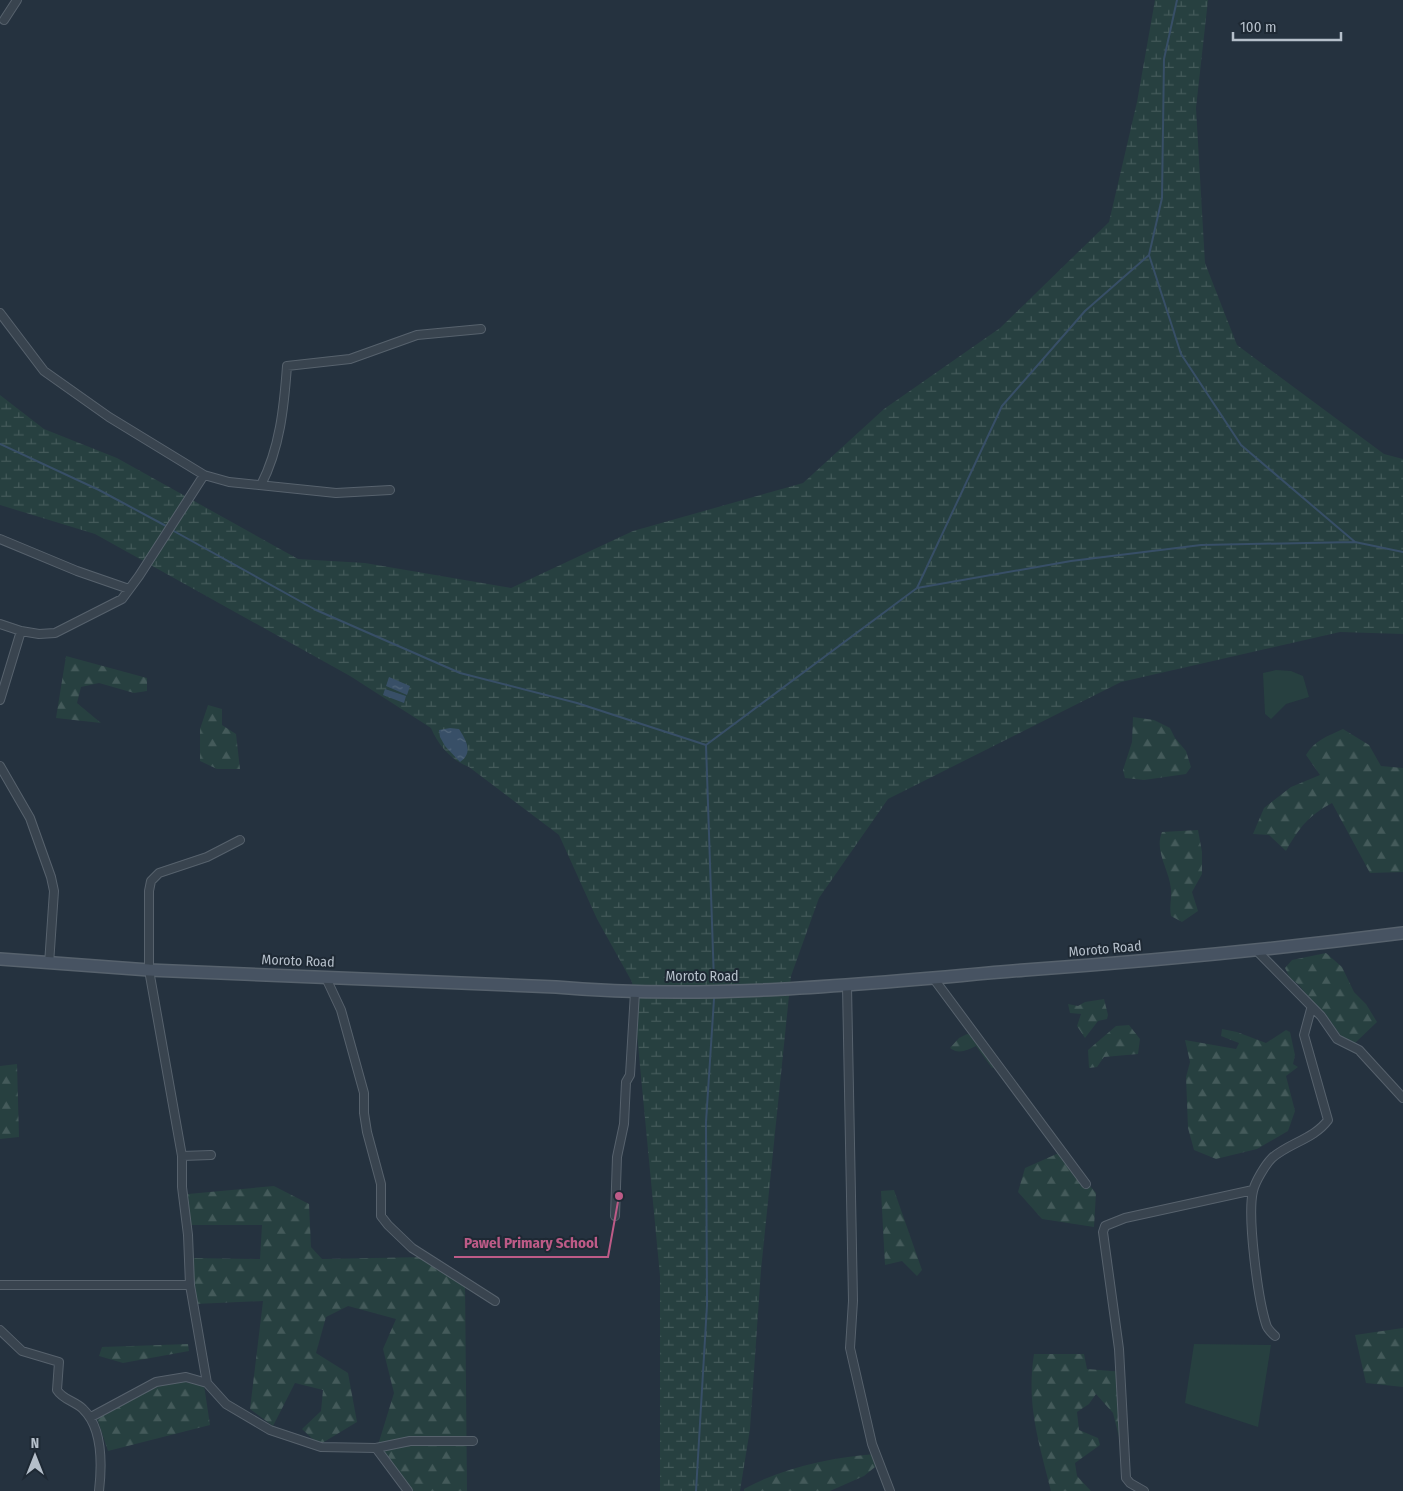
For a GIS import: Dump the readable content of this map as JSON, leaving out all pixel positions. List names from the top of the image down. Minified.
{"streets":{"main road":["Moroto Road"]},"places":["Pawel Primary School"],"scale_bar":"100 m","north":"top"}
